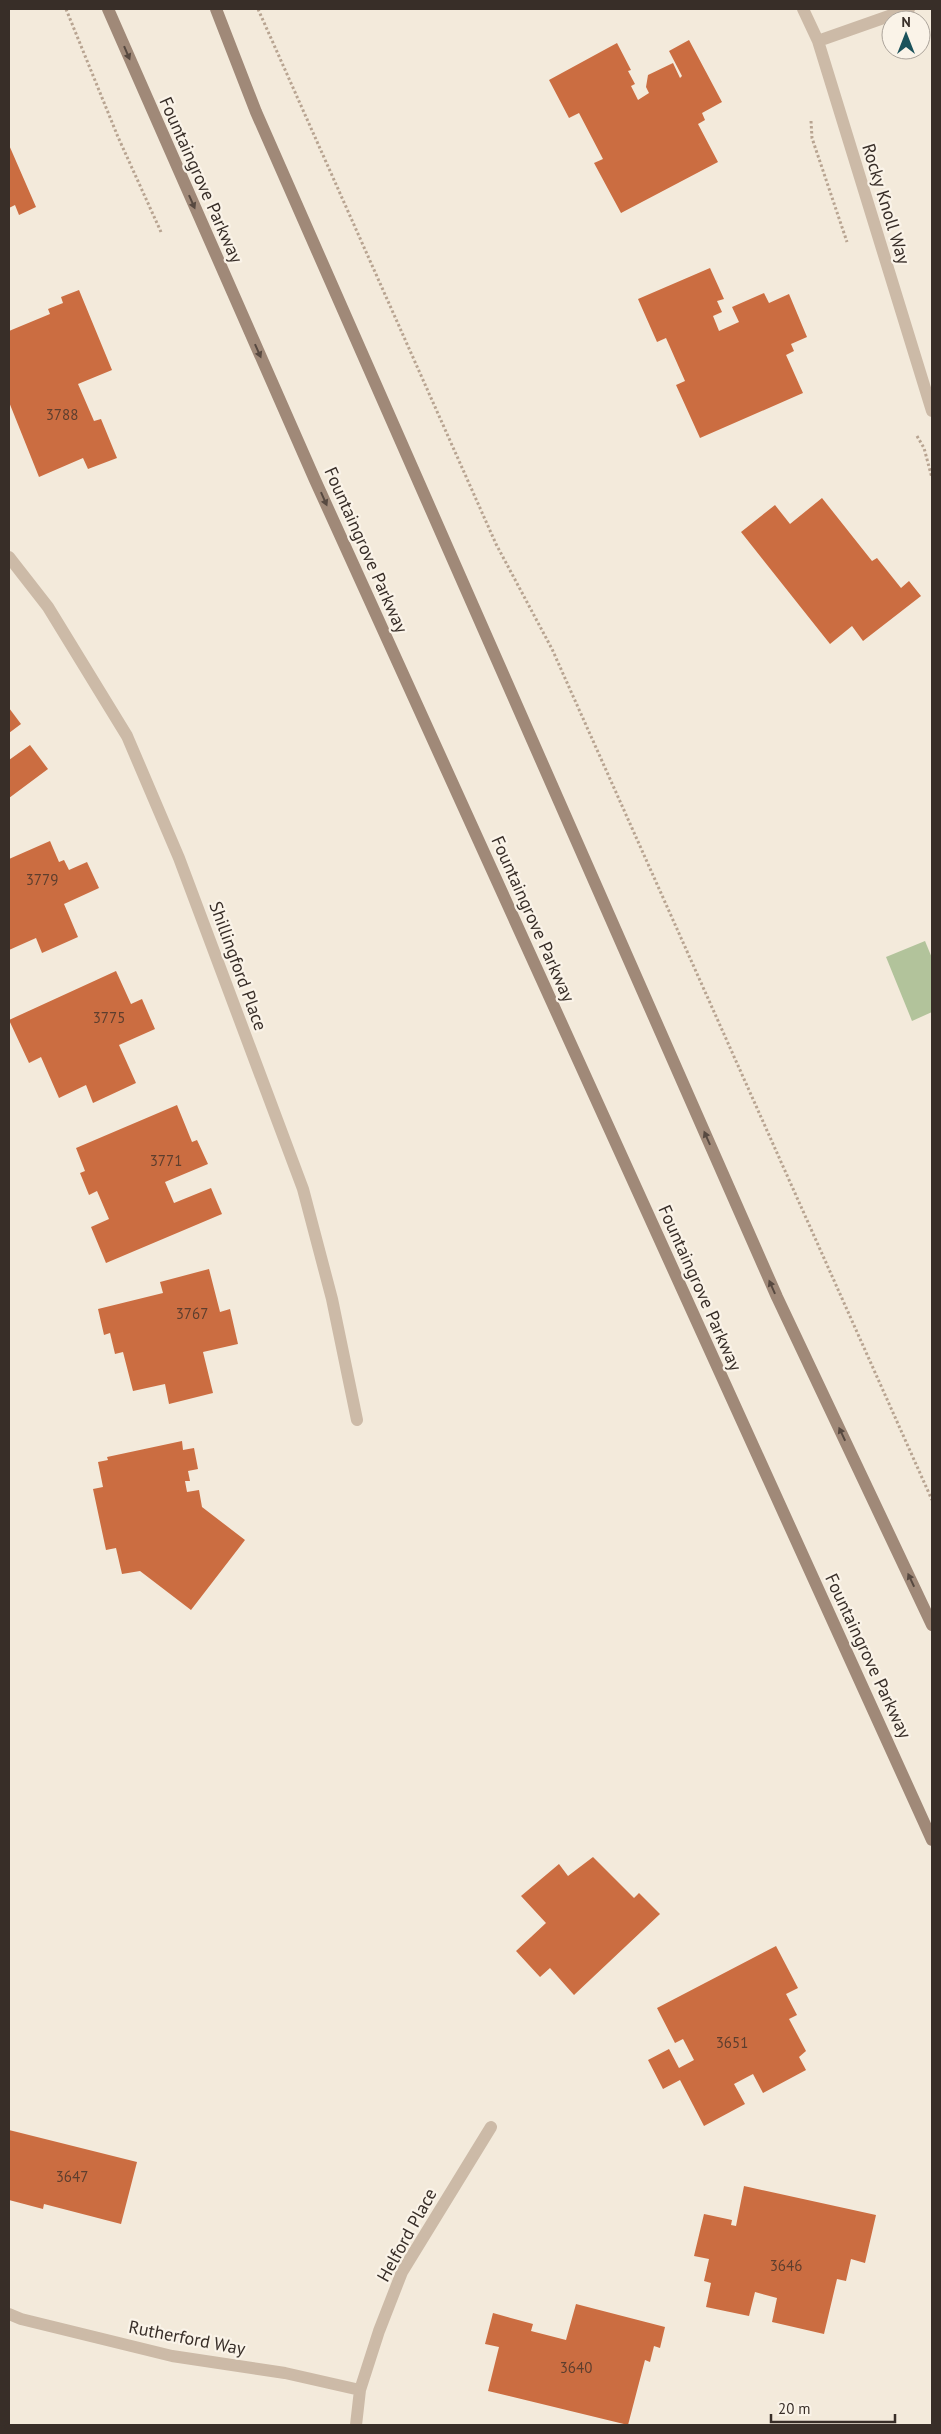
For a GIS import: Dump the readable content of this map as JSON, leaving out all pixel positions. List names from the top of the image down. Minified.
{"streets":{"main road":["Fountaingrove Parkway"],"street":["Rocky Knoll Way","Shillingford Place","Helford Place","Rutherford Way"]},"crossings":[["Helford Place","Rutherford Way"]],"house_numbers":["3788","3779","3775","3771","3767","3651","3647","3646","3640"],"scale_bar":"20 m","north":"top"}
